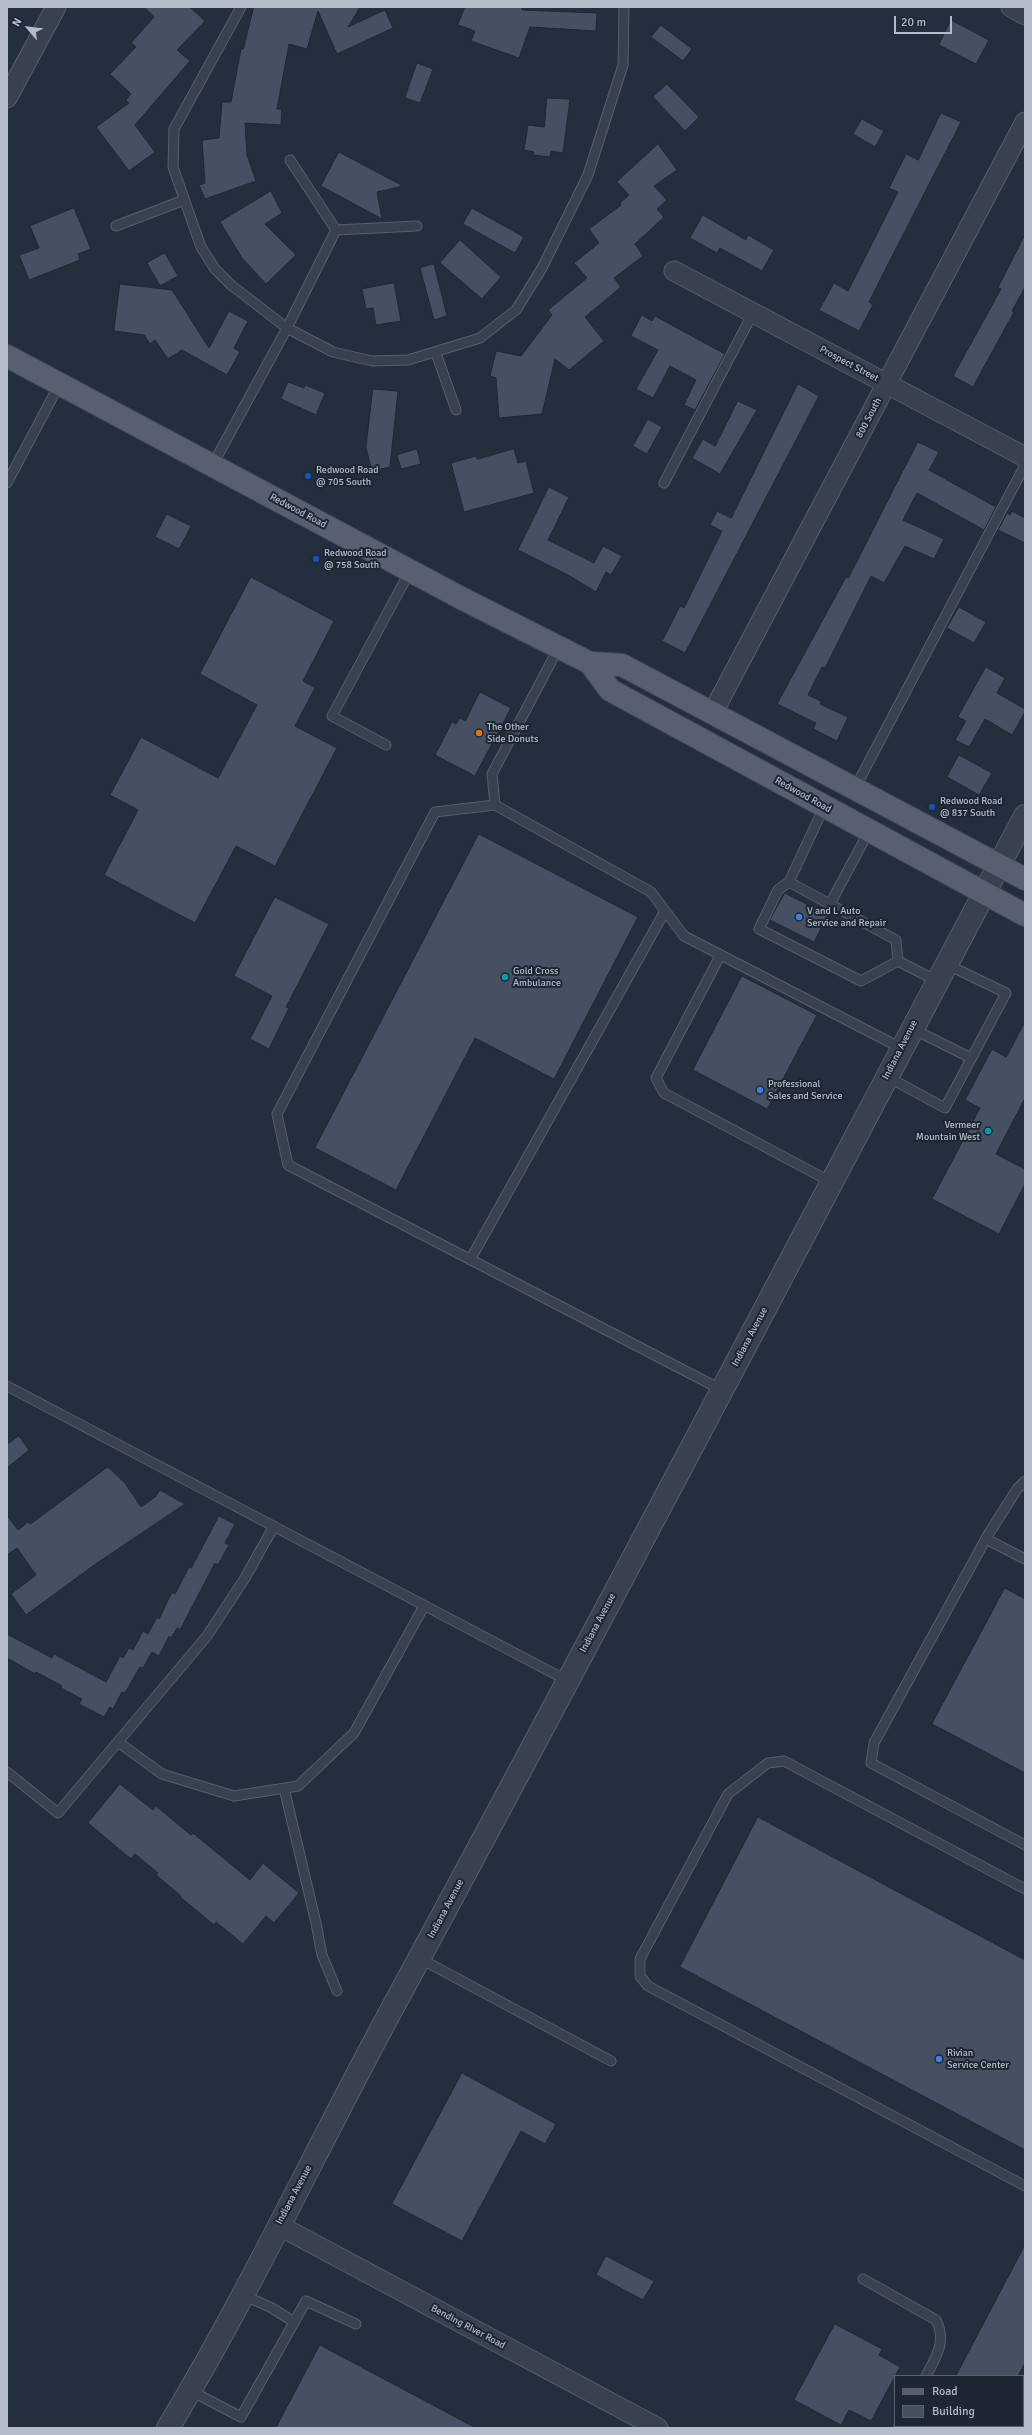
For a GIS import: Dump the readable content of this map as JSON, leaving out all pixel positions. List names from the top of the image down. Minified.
{"streets":{"main road":["Redwood Road"],"street":["Prospect Street","800 South","Indiana Avenue","Bending River Road"]},"crossings":[["Prospect Street","800 South"],["800 South","Redwood Road"],["Redwood Road","Indiana Avenue"],["Indiana Avenue","Bending River Road"]],"places":["Redwood Road @ 705 South","Redwood Road @ 758 South","The Other Side Donuts","Redwood Road @ 837 South","V and L Auto Service and Repair","Gold Cross Ambulance","Professional Sales and Service","Vermeer Mountain West","Rivian Service Center"],"legend":["Road","Building"],"scale_bar":"20 m","north":"top left"}
